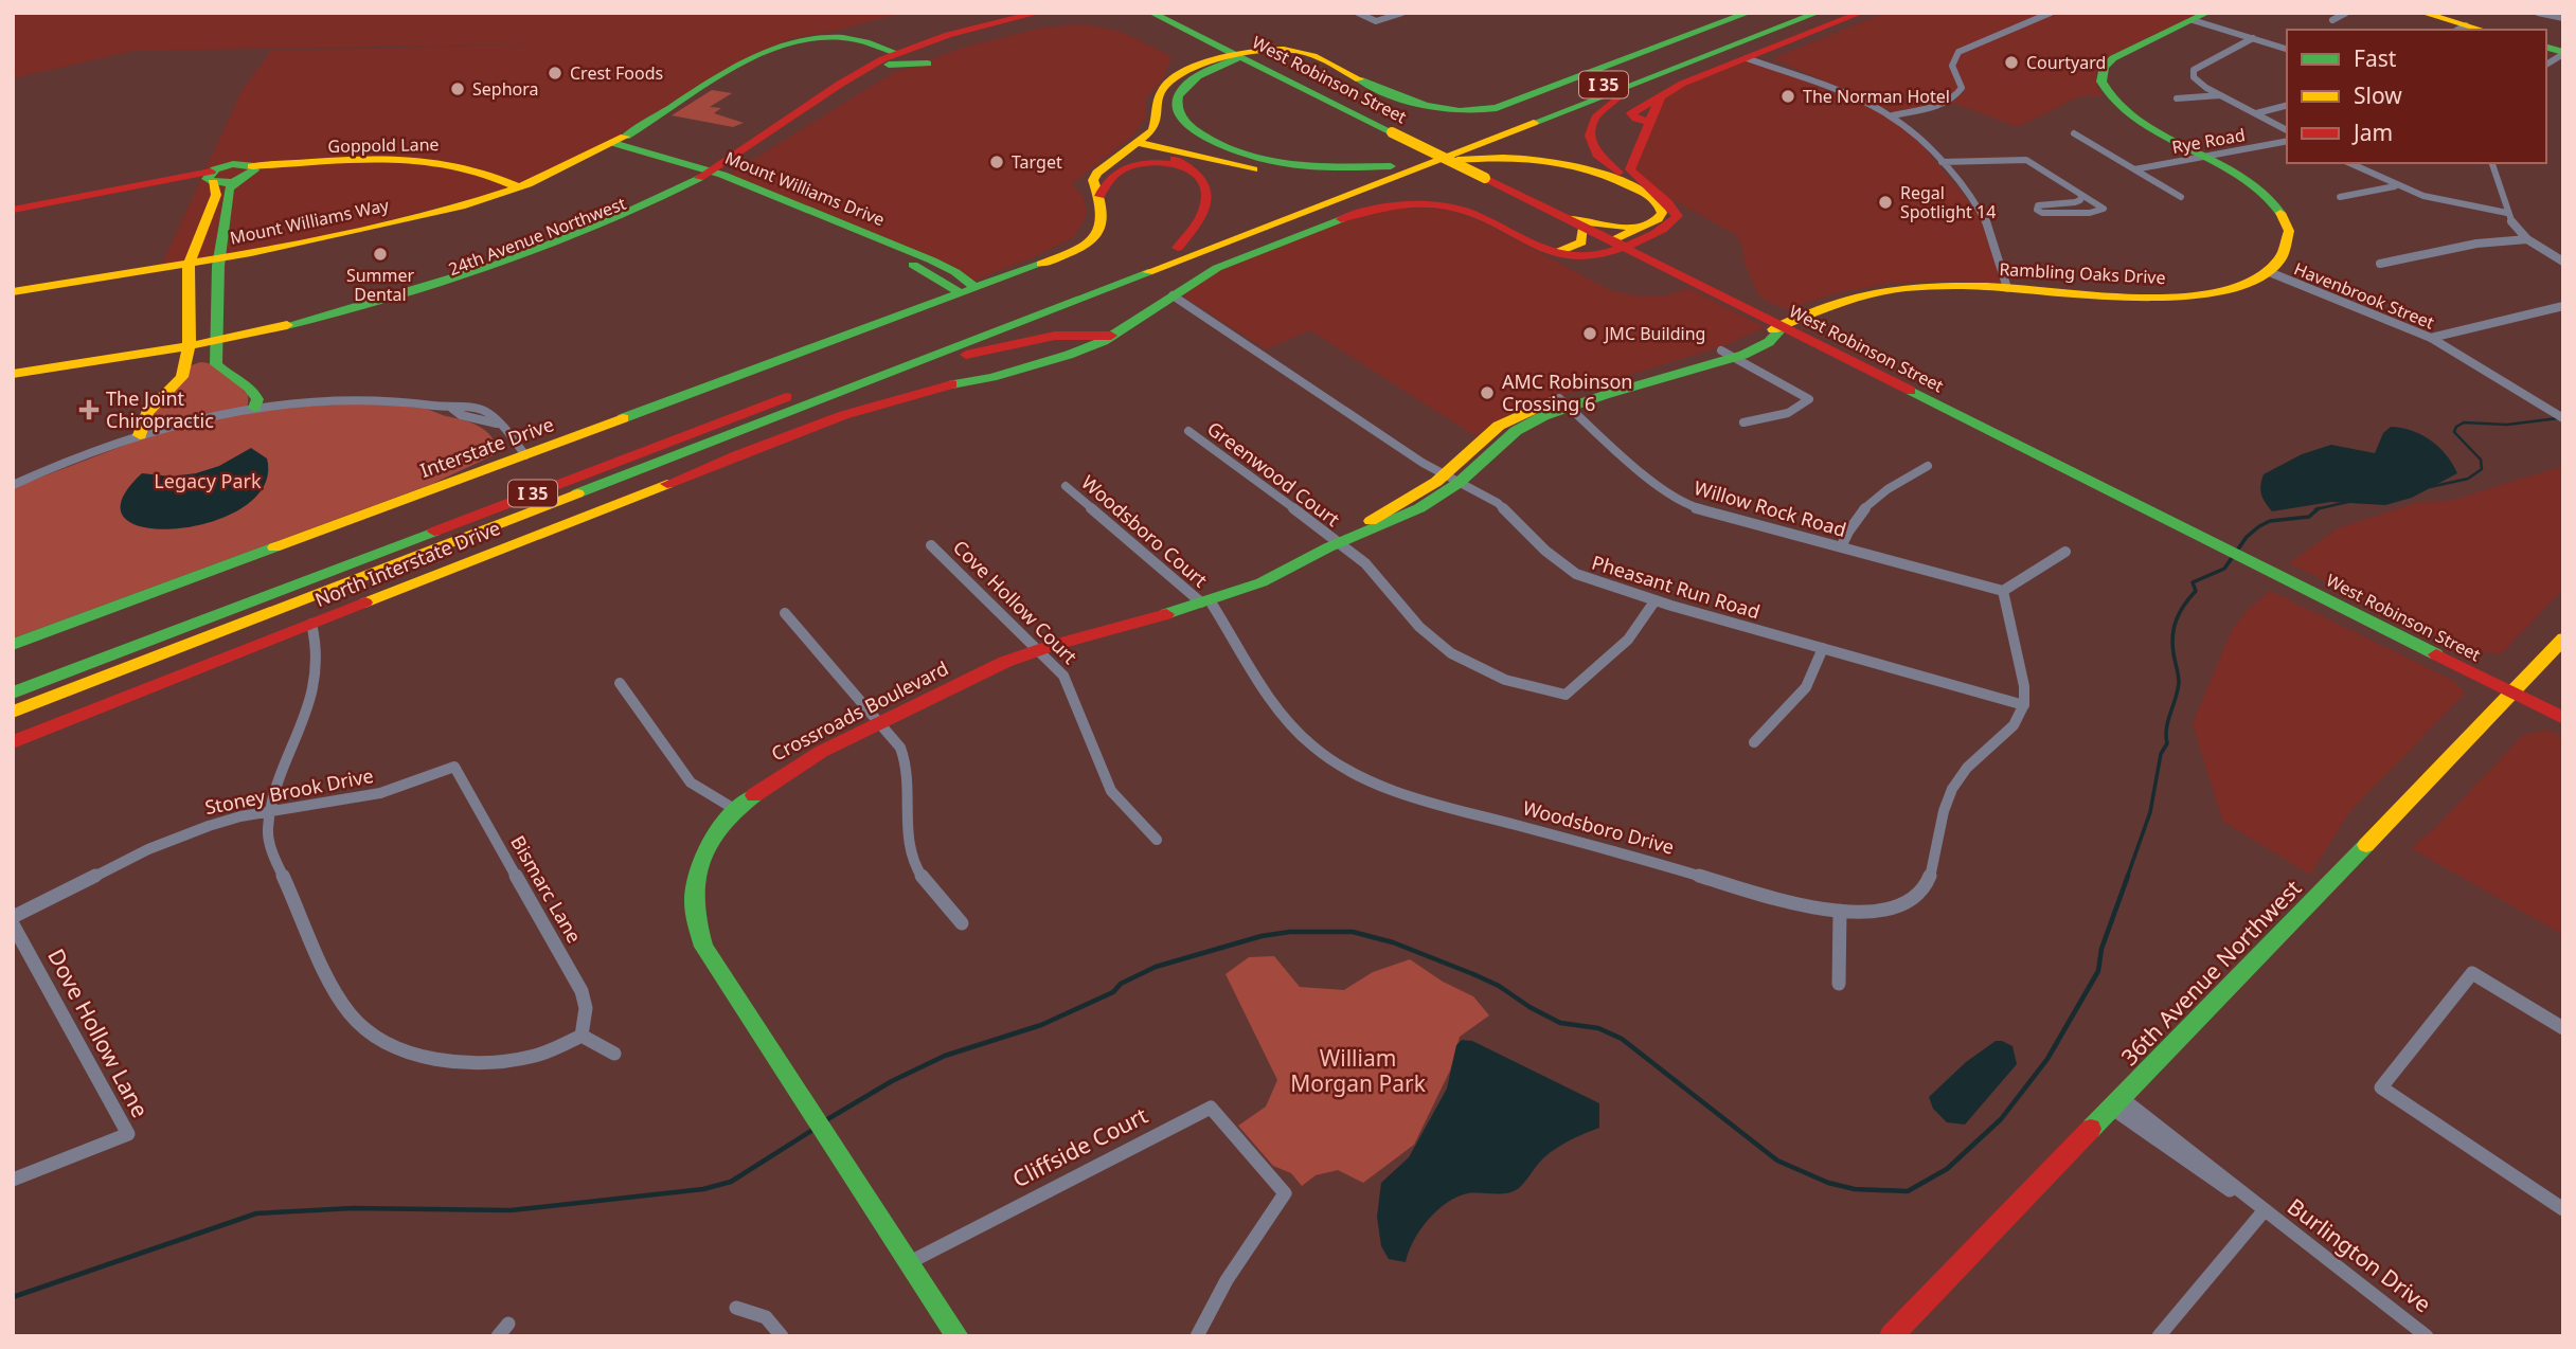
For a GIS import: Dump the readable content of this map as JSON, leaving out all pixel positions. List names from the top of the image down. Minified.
{"streets":{"main road":["West Robinson Street","I 35","Goppold Lane","Mount Williams Drive","Mount Williams Way","24th Avenue Northwest","Rambling Oaks Drive","Interstate Drive","North Interstate Drive","Crossroads Boulevard","36th Avenue Northwest"],"street":["Rye Road","Havenbrook Street","Greenwood Court","Willow Rock Road","Woodsboro Court","Pheasant Run Road","Cove Hollow Court","Stoney Brook Drive","Woodsboro Drive","Bismarc Lane","Dove Hollow Lane","Cliffside Court","Burlington Drive"]},"crossings":[["West Robinson Street","Rambling Oaks Drive"],["West Robinson Street","North Interstate Drive"],["West Robinson Street","Crossroads Boulevard"],["West Robinson Street","36th Avenue Northwest"],["Rye Road","Rambling Oaks Drive"],["Goppold Lane","Mount Williams Way"],["Mount Williams Drive","Mount Williams Way"],["Mount Williams Drive","24th Avenue Northwest"],["Mount Williams Drive","Interstate Drive"],["Mount Williams Way","24th Avenue Northwest"],["Rambling Oaks Drive","Havenbrook Street"],["Rambling Oaks Drive","Crossroads Boulevard"],["Greenwood Court","Pheasant Run Road"],["Greenwood Court","Crossroads Boulevard"],["Willow Rock Road","Crossroads Boulevard"],["Woodsboro Court","Crossroads Boulevard"],["Woodsboro Court","Woodsboro Drive"],["North Interstate Drive","Pheasant Run Road"],["Pheasant Run Road","Crossroads Boulevard"],["Pheasant Run Road","Woodsboro Drive"],["Cove Hollow Court","Crossroads Boulevard"],["Crossroads Boulevard","Woodsboro Drive"],["Crossroads Boulevard","Cliffside Court"],["Stoney Brook Drive","Bismarc Lane"],["36th Avenue Northwest","Burlington Drive"]],"parks":["Legacy Park","William Morgan Park"],"places":{"other":["Courtyard","Crest Foods","Sephora","The Norman Hotel","Target","Regal Spotlight 14","Summer Dental","JMC Building","AMC Robinson Crossing 6"],"health":["The Joint Chiropractic"]},"legend":["Fast","Slow","Jam"]}
